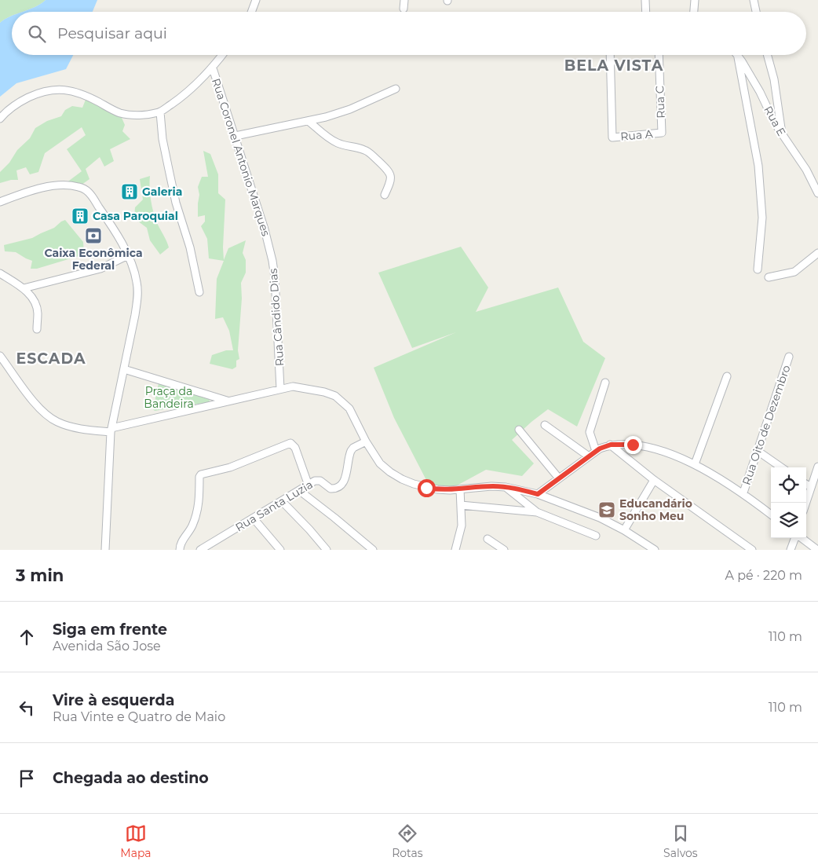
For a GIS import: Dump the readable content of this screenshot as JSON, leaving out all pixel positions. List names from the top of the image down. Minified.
{"streets":{"street":["Rua C","Rua E","Rua A","Rua Coronel Antonio Marques","Rua Cândido Dias","Rua Oito de Dezembro","Rua Santa Luzia"]},"crossings":[["Rua C","Rua A"],["Rua Coronel Antonio Marques","Rua Cândido Dias"]],"districts":["BELA VISTA","ESCADA"],"parks":["Praça da Bandeira"],"places":{"building":["Galeria","Casa Paroquial"],"bank":["Caixa Econômica Federal"],"school or university":["Educandário Sonho Meu"]},"page":{"search":"Pesquisar aqui","heading":["3 min","A pé · 220 m"],"list":[["Siga em frente","Avenida São Jose","110 m"],["Vire à esquerda","Rua Vinte e Quatro de Maio","110 m"],"Chegada ao destino"],"nav":["Mapa","Rotas","Salvos"]}}
